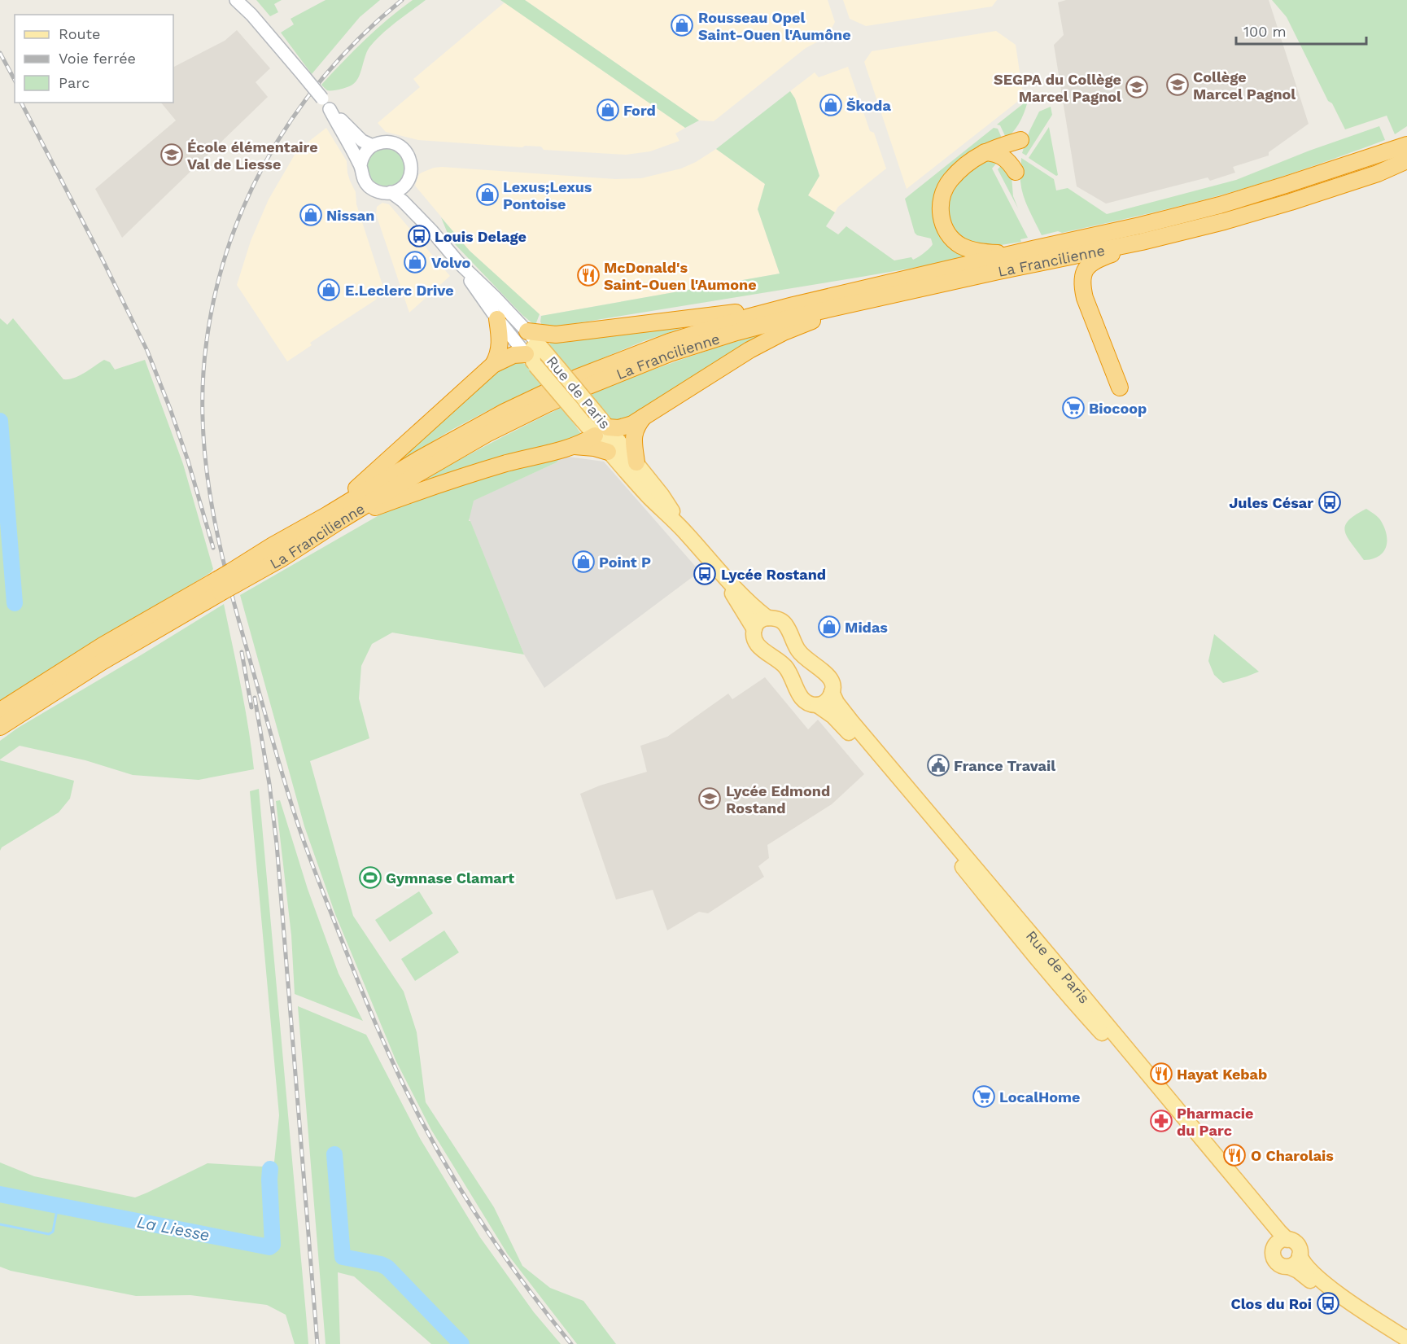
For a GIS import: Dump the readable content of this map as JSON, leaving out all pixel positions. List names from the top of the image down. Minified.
{"streets":{"highway":["La Francilienne"],"main road":["Rue de Paris"]},"water":["La Liesse"],"places":{"shop":["Rousseau Opel Saint-Ouen l'Aumône","Škoda","Ford","Lexus;Lexus Pontoise","Nissan","Volvo","E.Leclerc Drive","Point P","Midas"],"school or university":["Collège Marcel Pagnol","SEGPA du Collège Marcel Pagnol","École élémentaire Val de Liesse","Lycée Edmond Rostand"],"bus stop":["Louis Delage","Jules César","Lycée Rostand","Clos du Roi"],"restaurant":["McDonald's Saint-Ouen l'Aumone","Hayat Kebab","O Charolais"],"supermarket":["Biocoop","LocalHome"],"public building":["France Travail"],"sports":["Gymnase Clamart"],"pharmacy":["Pharmacie du Parc"]},"legend":["Route","Voie ferrée","Parc"],"scale_bar":"100 m"}
